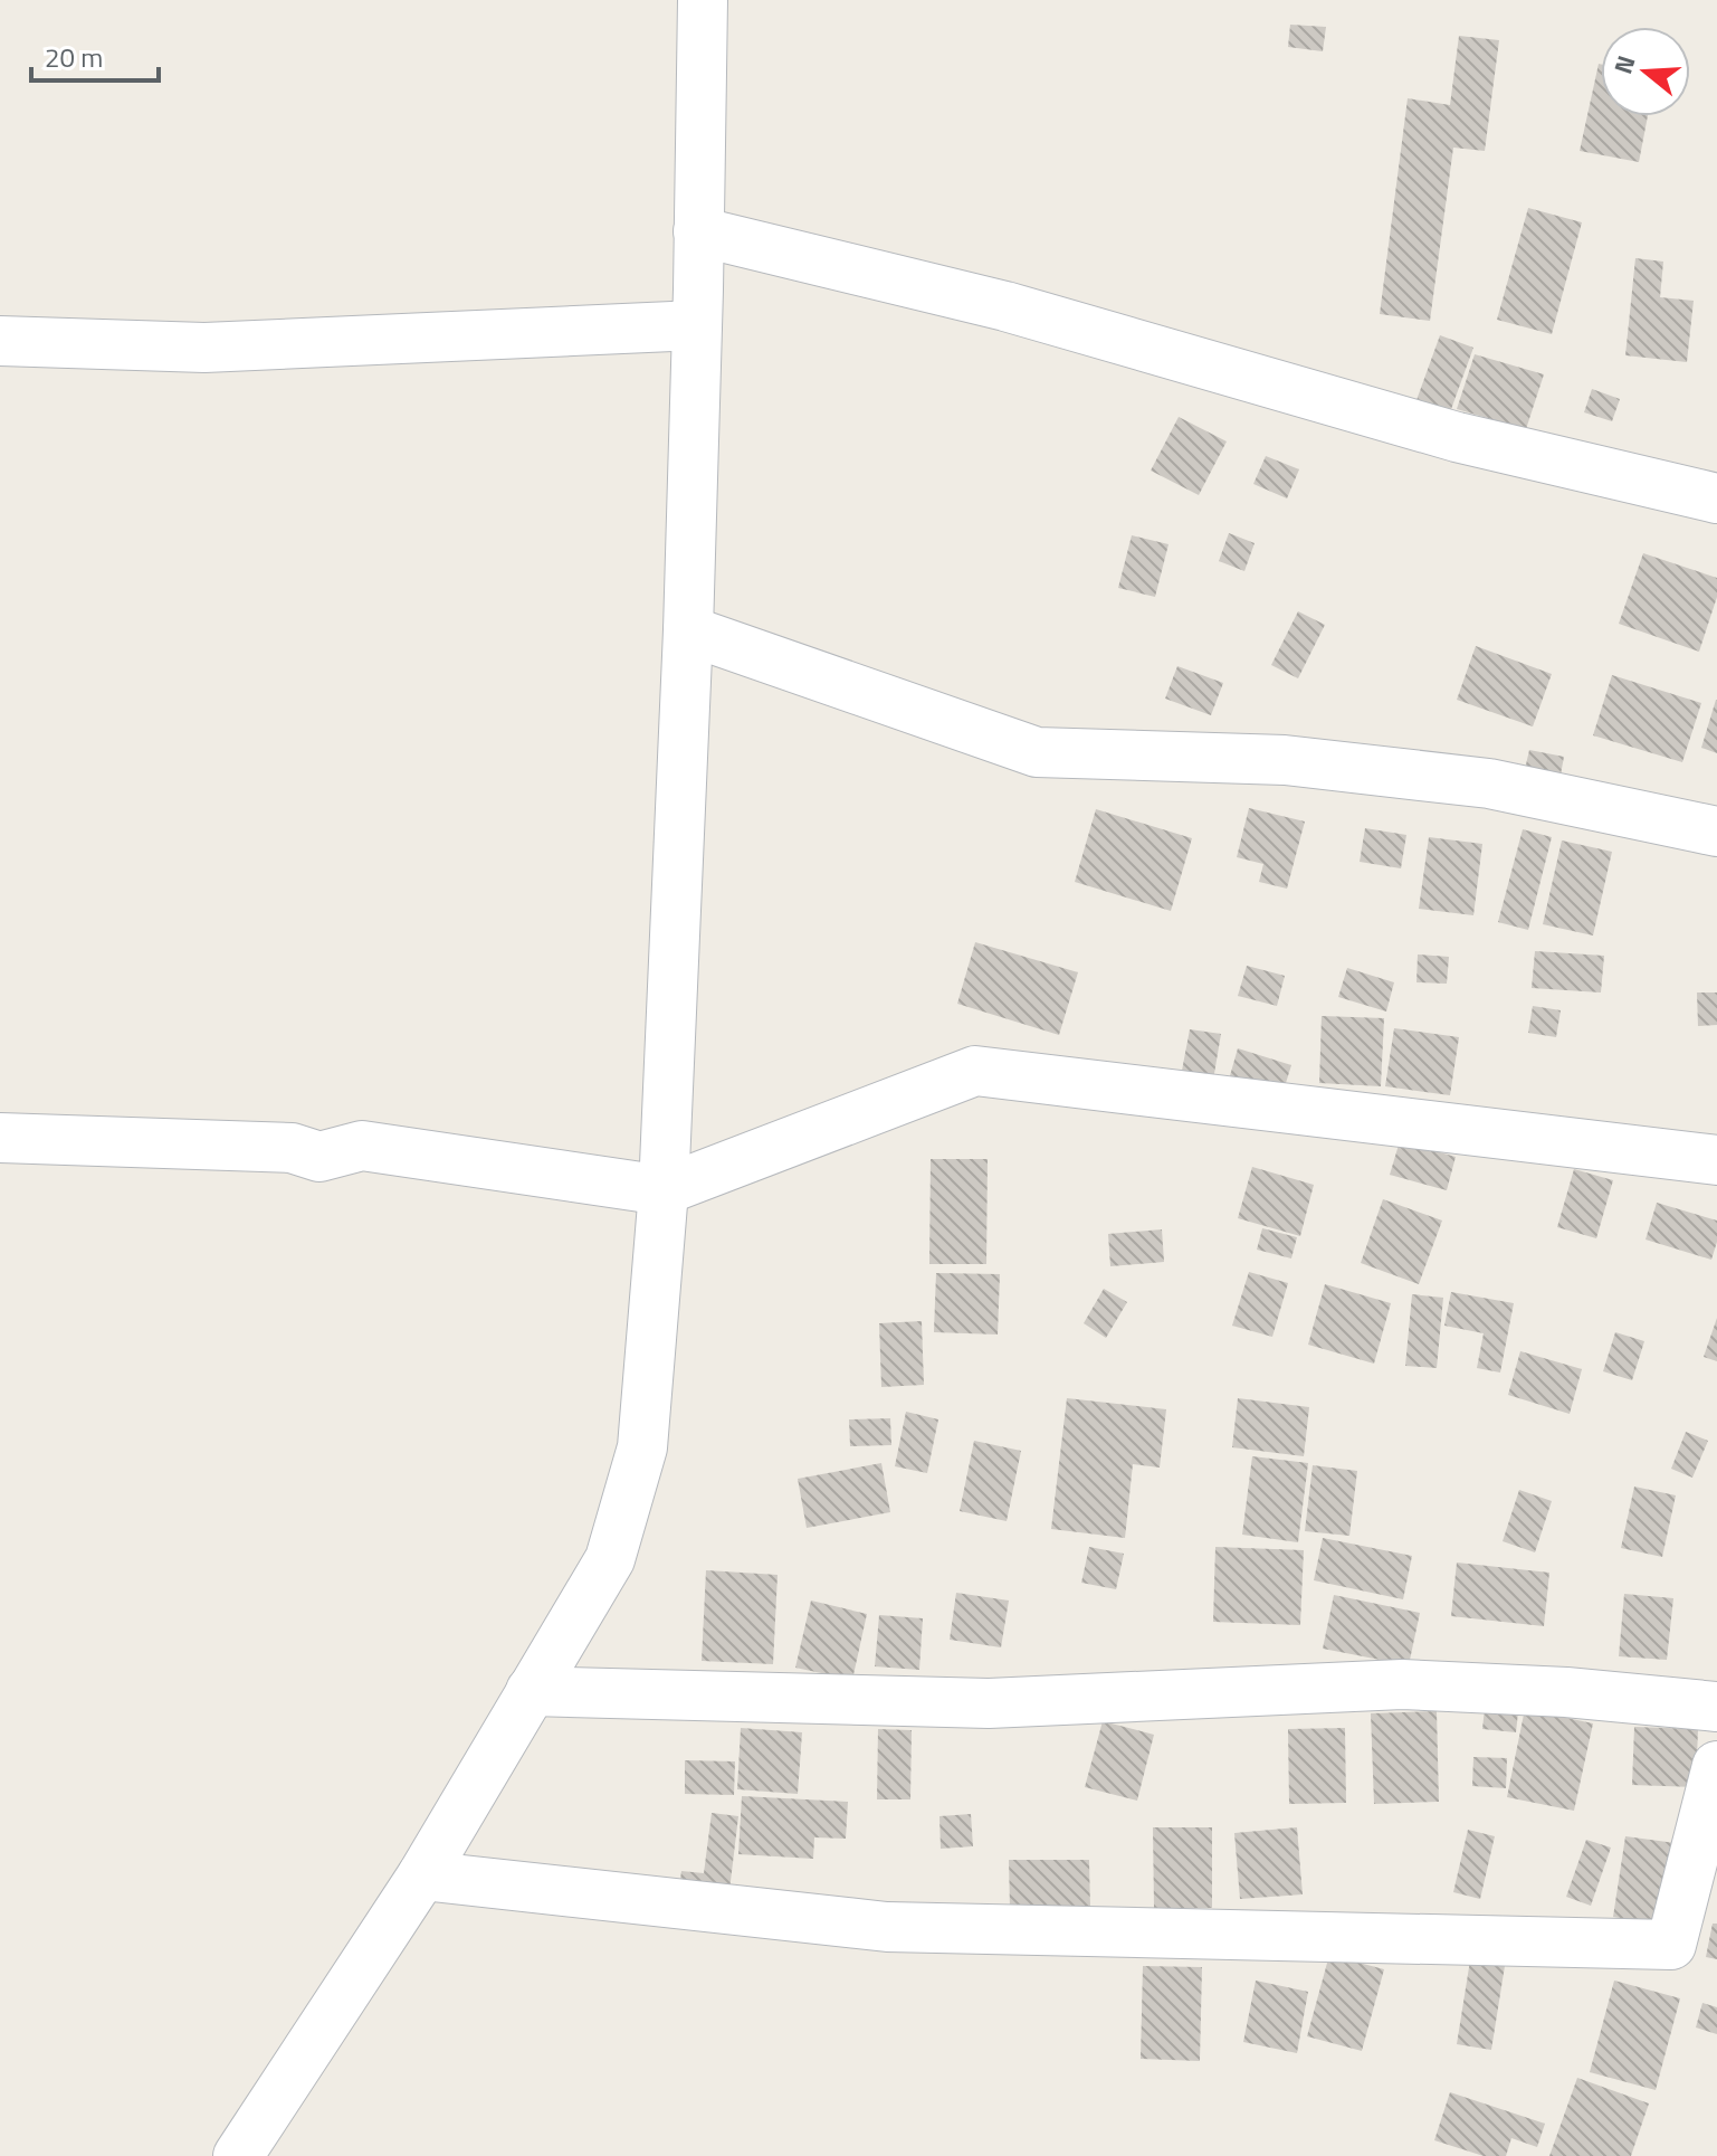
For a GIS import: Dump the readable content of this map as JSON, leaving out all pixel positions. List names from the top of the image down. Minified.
{"scale_bar":"20 m","north":"left"}
